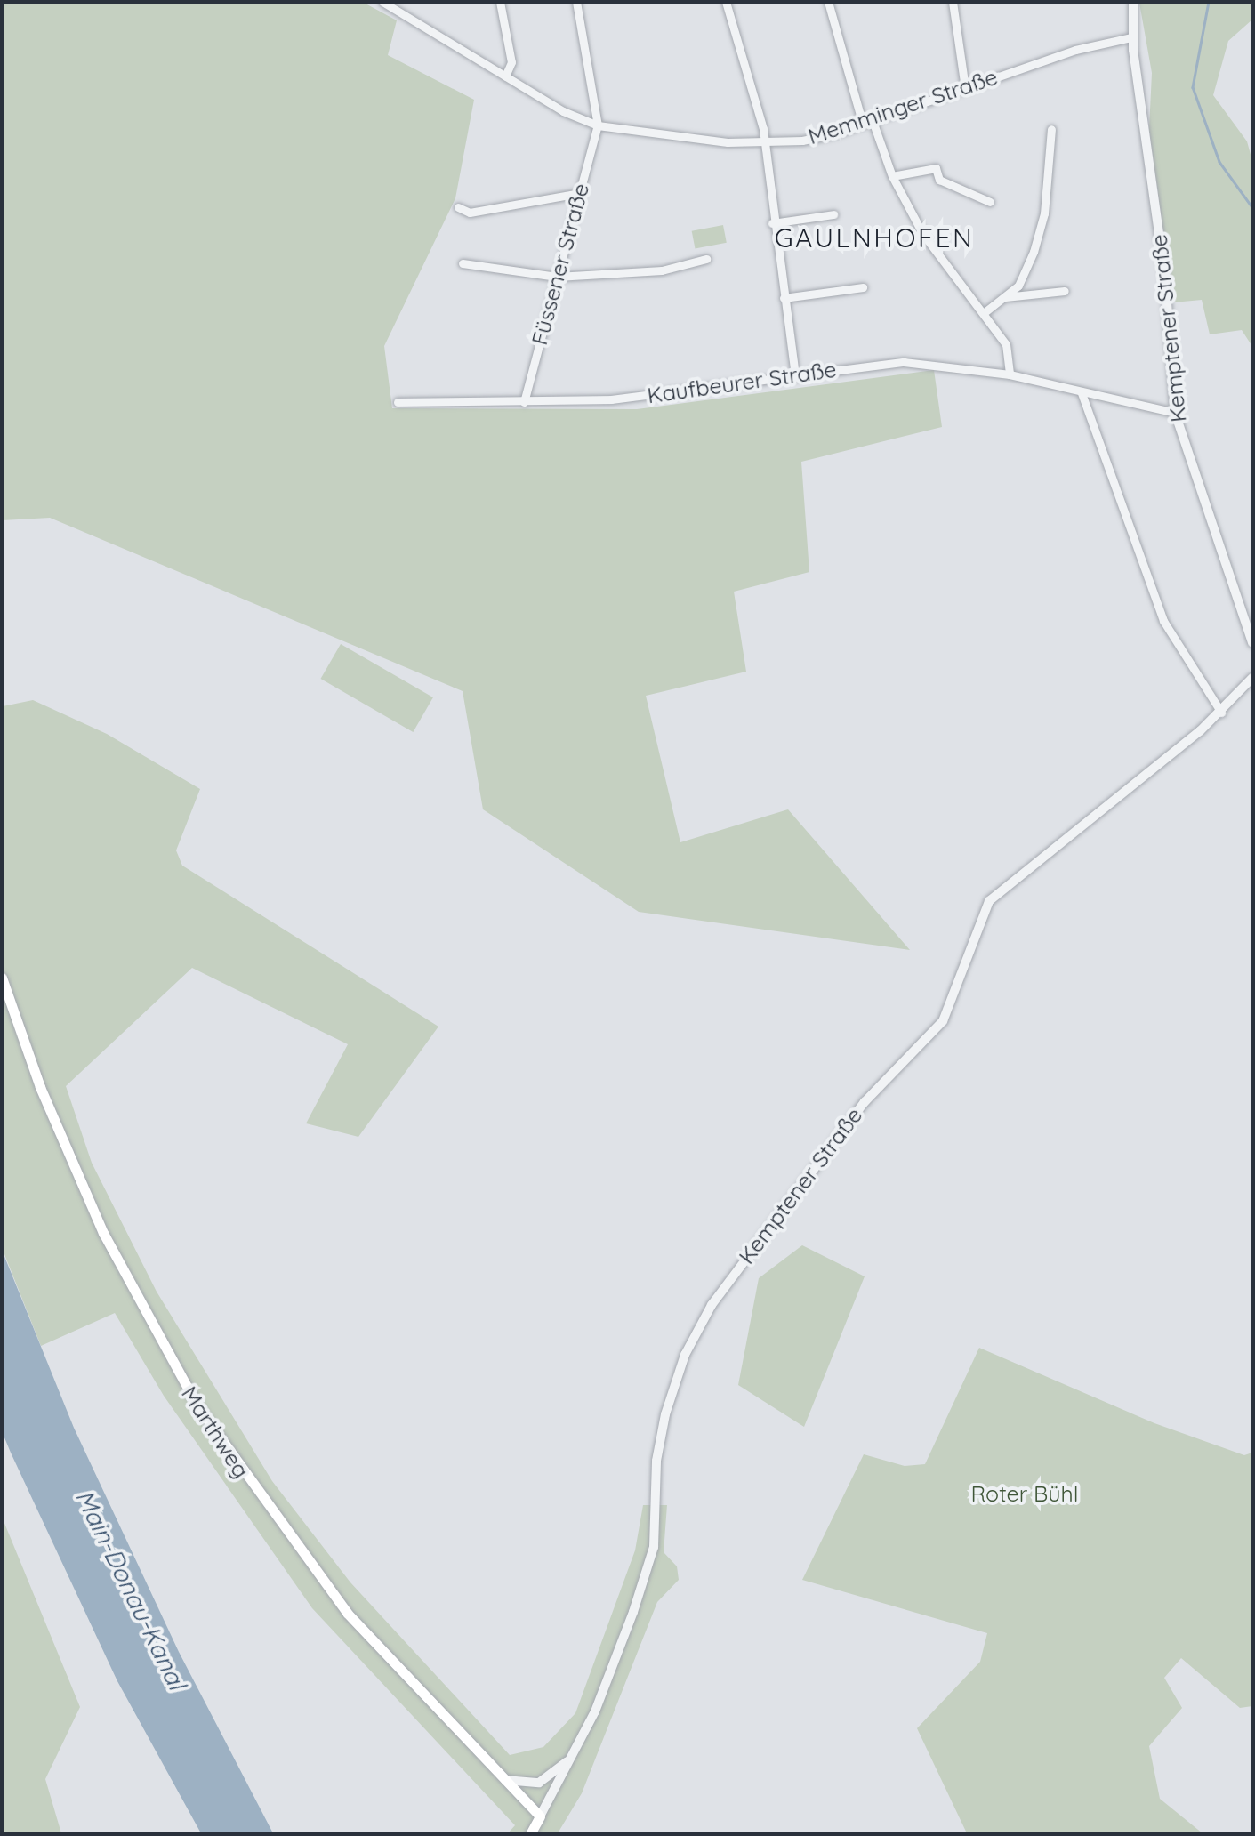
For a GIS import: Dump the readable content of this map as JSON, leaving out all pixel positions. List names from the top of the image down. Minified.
{"streets":{"main road":["Marthweg"],"street":["Memminger Straße","Füssener Straße","Kemptener Straße","Kaufbeurer Straße"]},"crossings":[["Memminger Straße","Füssener Straße"],["Memminger Straße","Kemptener Straße"],["Füssener Straße","Kaufbeurer Straße"],["Kemptener Straße","Kaufbeurer Straße"],["Kemptener Straße","Marthweg"]],"districts":["GAULNHOFEN"],"water":["Main-Donau-Kanal"],"parks":["Roter Bühl"]}
